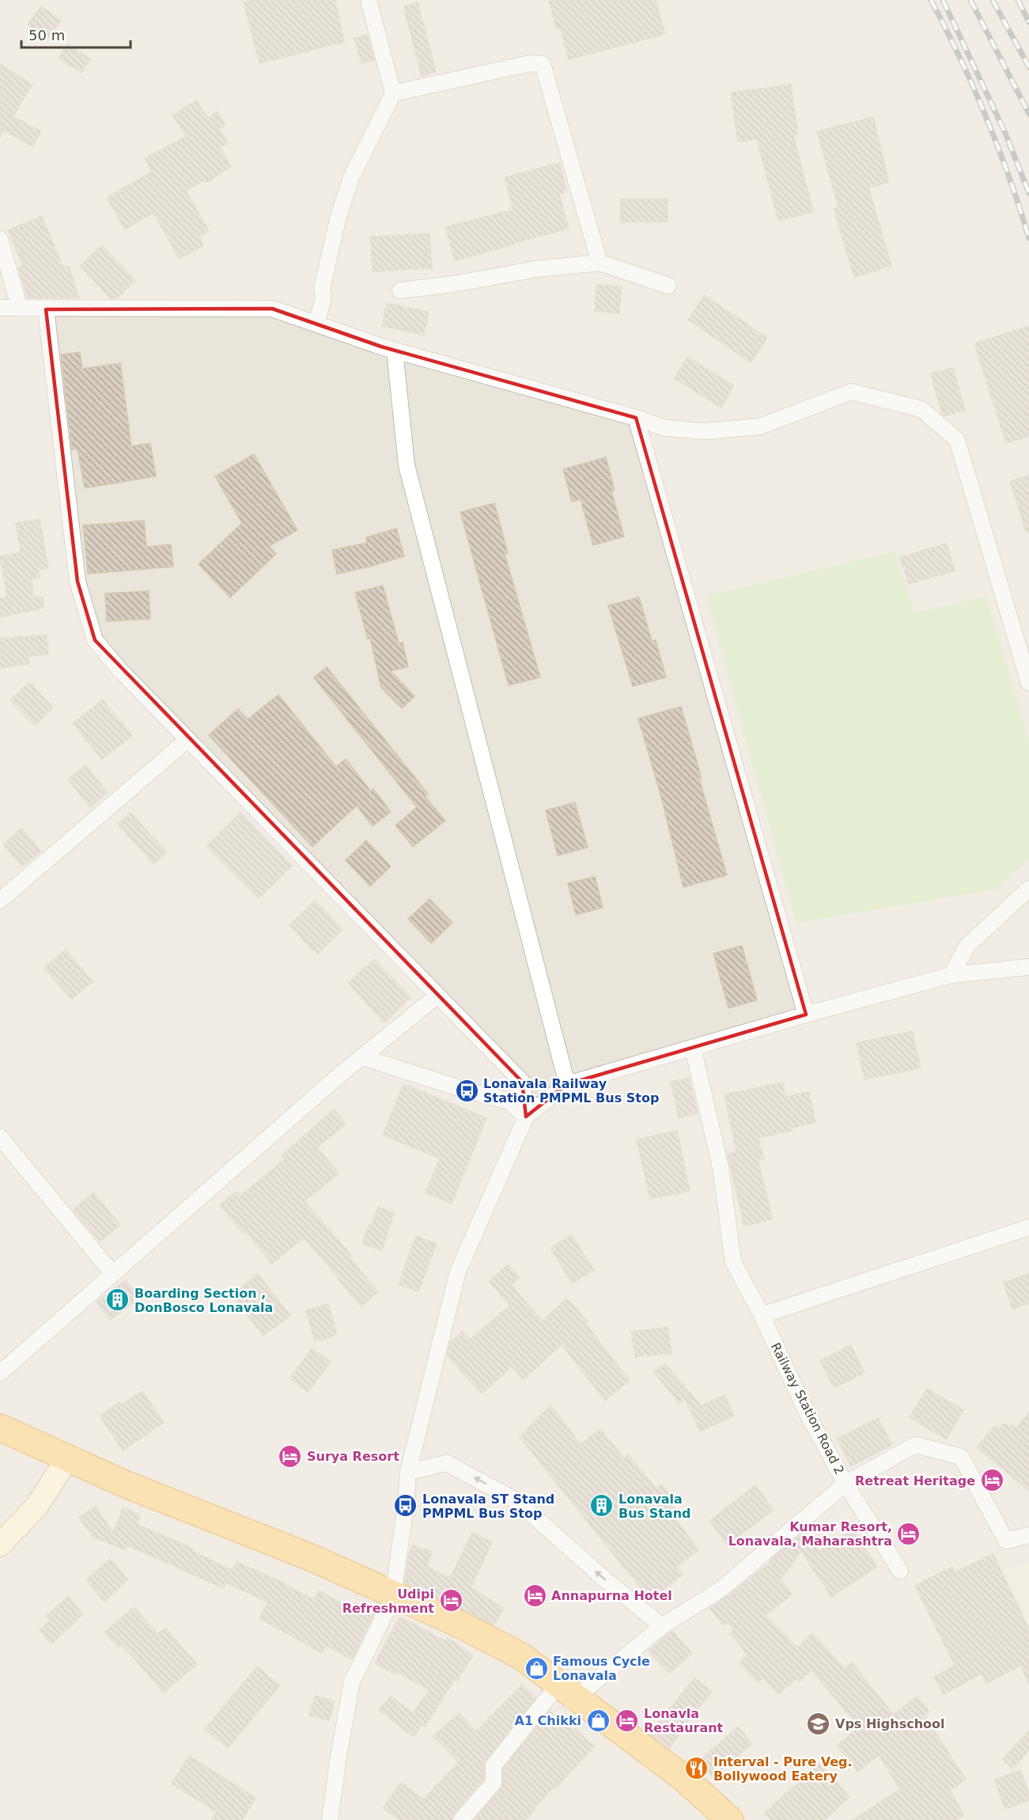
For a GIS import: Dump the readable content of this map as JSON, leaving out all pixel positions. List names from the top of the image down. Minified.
{"streets":{"street":["Railway Station Road 2"]},"places":{"bus stop":["Lonavala Railway Station PMPML Bus Stop","Lonavala ST Stand PMPML Bus Stop"],"building":["Boarding Section , DonBosco Lonavala","Lonavala Bus Stand"],"hotel":["Surya Resort","Retreat Heritage","Kumar Resort, Lonavala, Maharashtra","Annapurna Hotel","Udipi Refreshment","Lonavla Restaurant"],"shop":["Famous Cycle Lonavala","A1 Chikki"],"school or university":["Vps Highschool"],"restaurant":["Interval - Pure Veg. Bollywood Eatery"]},"scale_bar":"50 m"}
